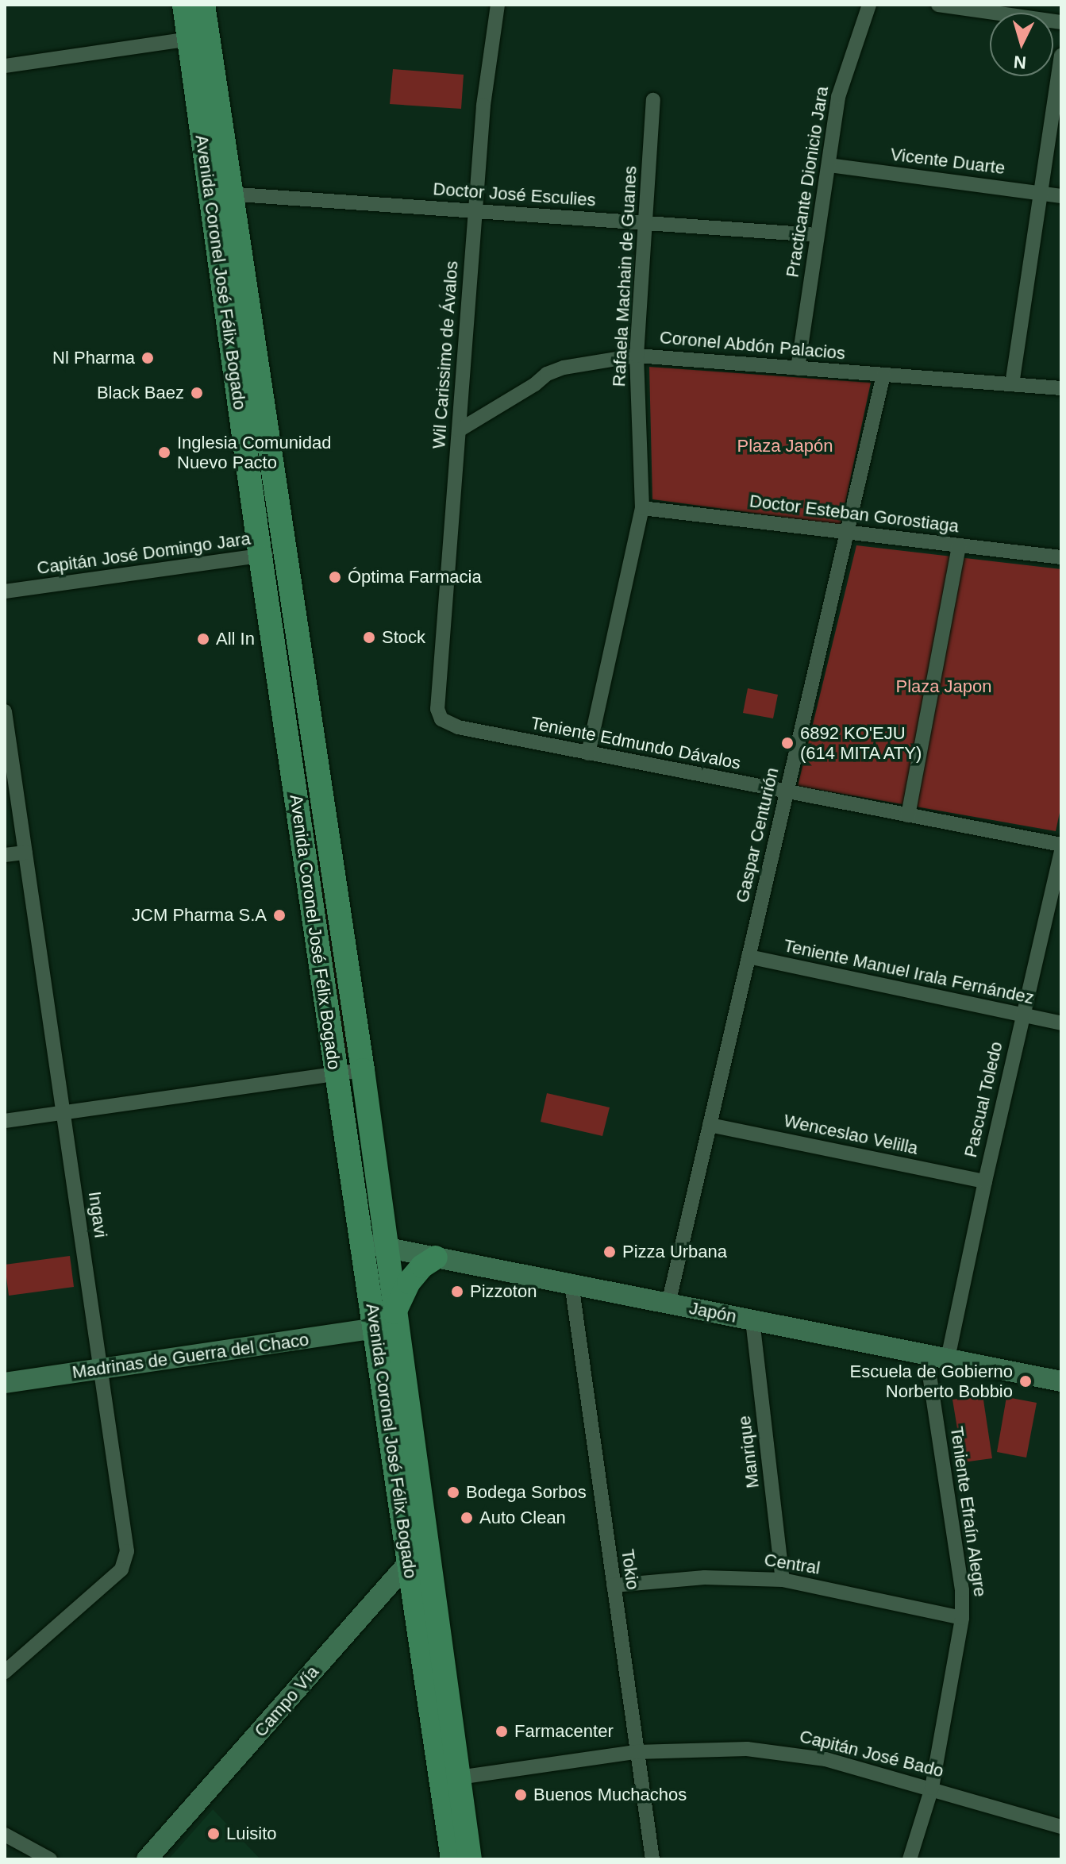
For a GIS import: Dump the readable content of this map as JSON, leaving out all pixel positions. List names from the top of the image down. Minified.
{"streets":{"main road":["Avenida Coronel José Félix Bogado"],"street":["Vicente Duarte","Practicante Dionicio Jara","Doctor José Esculies","Rafaela Machain de Guanes","Coronel Abdón Palacios","Wil Carissimo de Ávalos","Doctor Esteban Gorostiaga","Capitán José Domingo Jara","Teniente Edmundo Dávalos","Gaspar Centurión","Teniente Manuel Irala Fernández","Pascual Toledo","Wenceslao Velilla","Ingavi","Japón","Madrinas de Guerra del Chaco","Manrique","Teniente Efraín Alegre","Central","Tokio","Campo Vía","Capitán José Bado"]},"crossings":[["Vicente Duarte","Practicante Dionicio Jara"],["Practicante Dionicio Jara","Doctor José Esculies"],["Practicante Dionicio Jara","Coronel Abdón Palacios"],["Doctor José Esculies","Avenida Coronel José Félix Bogado"],["Doctor José Esculies","Rafaela Machain de Guanes"],["Doctor José Esculies","Wil Carissimo de Ávalos"],["Avenida Coronel José Félix Bogado","Capitán José Domingo Jara"],["Avenida Coronel José Félix Bogado","Japón"],["Avenida Coronel José Félix Bogado","Madrinas de Guerra del Chaco"],["Avenida Coronel José Félix Bogado","Campo Vía"],["Avenida Coronel José Félix Bogado","Capitán José Bado"],["Rafaela Machain de Guanes","Coronel Abdón Palacios"],["Rafaela Machain de Guanes","Doctor Esteban Gorostiaga"],["Rafaela Machain de Guanes","Teniente Edmundo Dávalos"],["Coronel Abdón Palacios","Wil Carissimo de Ávalos"],["Coronel Abdón Palacios","Gaspar Centurión"],["Wil Carissimo de Ávalos","Teniente Edmundo Dávalos"],["Doctor Esteban Gorostiaga","Gaspar Centurión"],["Teniente Edmundo Dávalos","Gaspar Centurión"],["Gaspar Centurión","Teniente Manuel Irala Fernández"],["Gaspar Centurión","Wenceslao Velilla"],["Gaspar Centurión","Japón"],["Teniente Manuel Irala Fernández","Pascual Toledo"],["Pascual Toledo","Wenceslao Velilla"],["Pascual Toledo","Japón"],["Ingavi","Madrinas de Guerra del Chaco"],["Japón","Manrique"],["Japón","Teniente Efraín Alegre"],["Japón","Tokio"],["Manrique","Central"],["Teniente Efraín Alegre","Central"],["Teniente Efraín Alegre","Capitán José Bado"],["Central","Tokio"],["Tokio","Capitán José Bado"]],"parks":["Plaza Japón","Plaza Japon"],"places":["Nl Pharma","Black Baez","Inglesia Comunidad Nuevo Pacto","Óptima Farmacia","Stock","All In","6892 KO'EJU (614 MITA ATY)","JCM Pharma S.A","Pizza Urbana","Pizzoton","Escuela de Gobierno Norberto Bobbio","Bodega Sorbos","Auto Clean","Farmacenter","Buenos Muchachos","Luisito"],"north":"bottom"}
